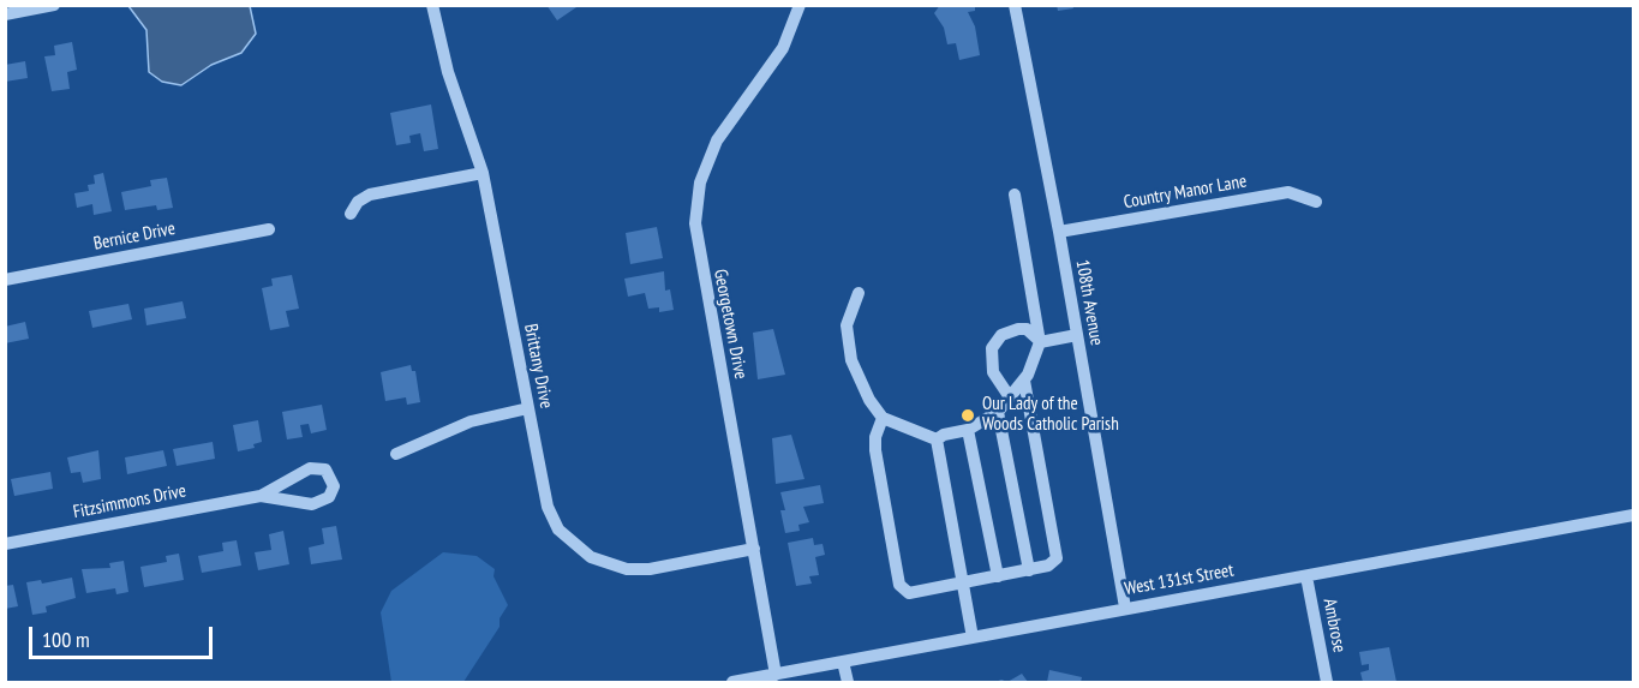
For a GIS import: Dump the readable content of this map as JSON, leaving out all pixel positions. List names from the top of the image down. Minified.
{"streets":{"street":["Country Manor Lane","Bernice Drive","108th Avenue","Georgetown Drive","Brittany Drive","Fitzsimmons Drive","West 131st Street","Ambrose"]},"crossings":[["Country Manor Lane","108th Avenue"],["108th Avenue","West 131st Street"],["Georgetown Drive","Brittany Drive"],["Georgetown Drive","West 131st Street"],["West 131st Street","Ambrose"]],"places":["Our Lady of the Woods Catholic Parish"],"scale_bar":"100 m"}
